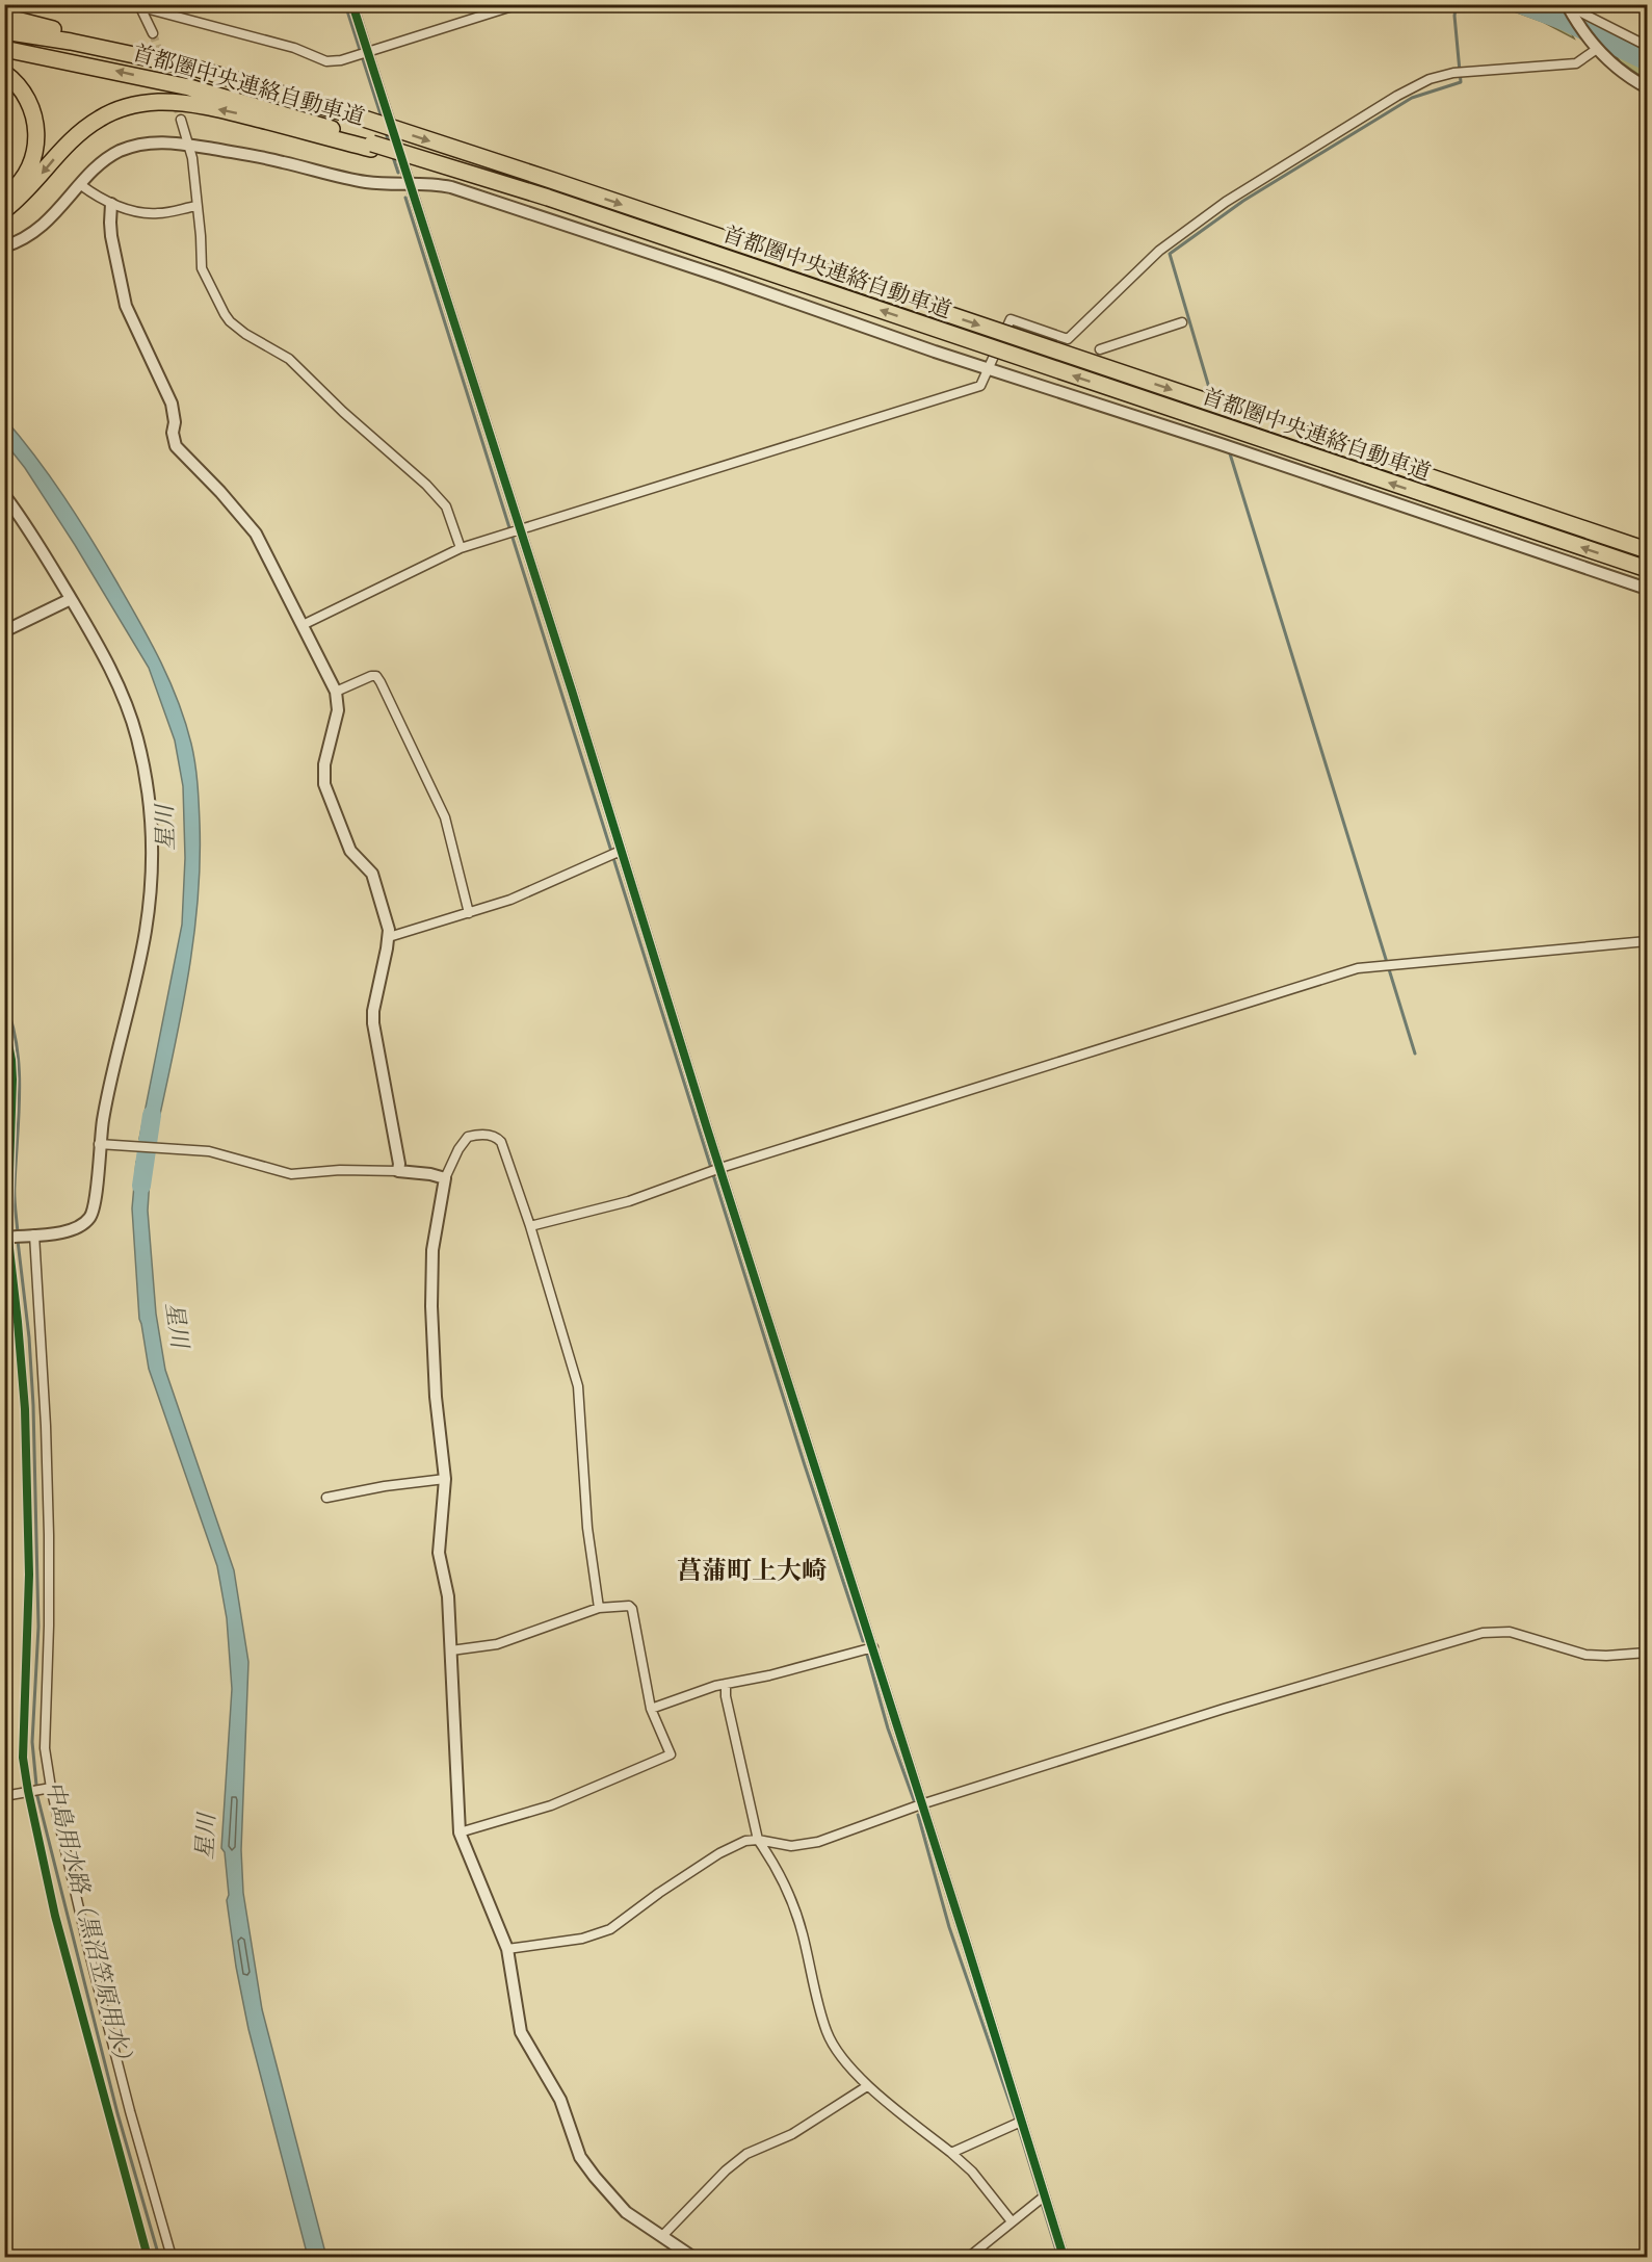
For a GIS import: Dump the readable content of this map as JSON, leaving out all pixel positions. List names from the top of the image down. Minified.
{"streets":{"highway":["首都圏中央連絡自動車道"]},"districts":["菖蒲町上大崎"],"water":["星川","中島用水路（黒沼笠原用水）"]}
